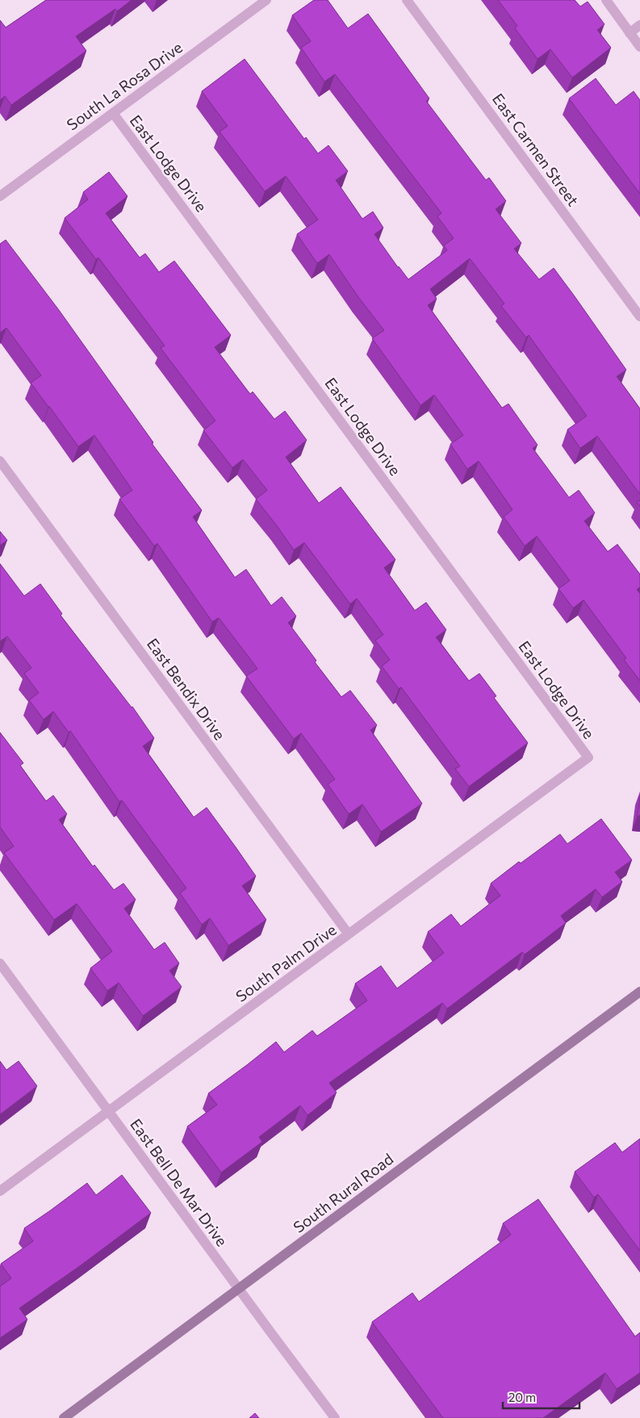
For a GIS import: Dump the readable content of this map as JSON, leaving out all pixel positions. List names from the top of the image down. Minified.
{"streets":{"main road":["South Rural Road"],"street":["South La Rosa Drive","East Carmen Street","East Lodge Drive","East Bendix Drive","South Palm Drive","East Bell De Mar Drive"]},"crossings":[["South La Rosa Drive","East Lodge Drive"],["East Lodge Drive","South Palm Drive"],["East Bendix Drive","South Palm Drive"],["South Palm Drive","East Bell De Mar Drive"],["East Bell De Mar Drive","South Rural Road"]],"scale_bar":"20 m"}
